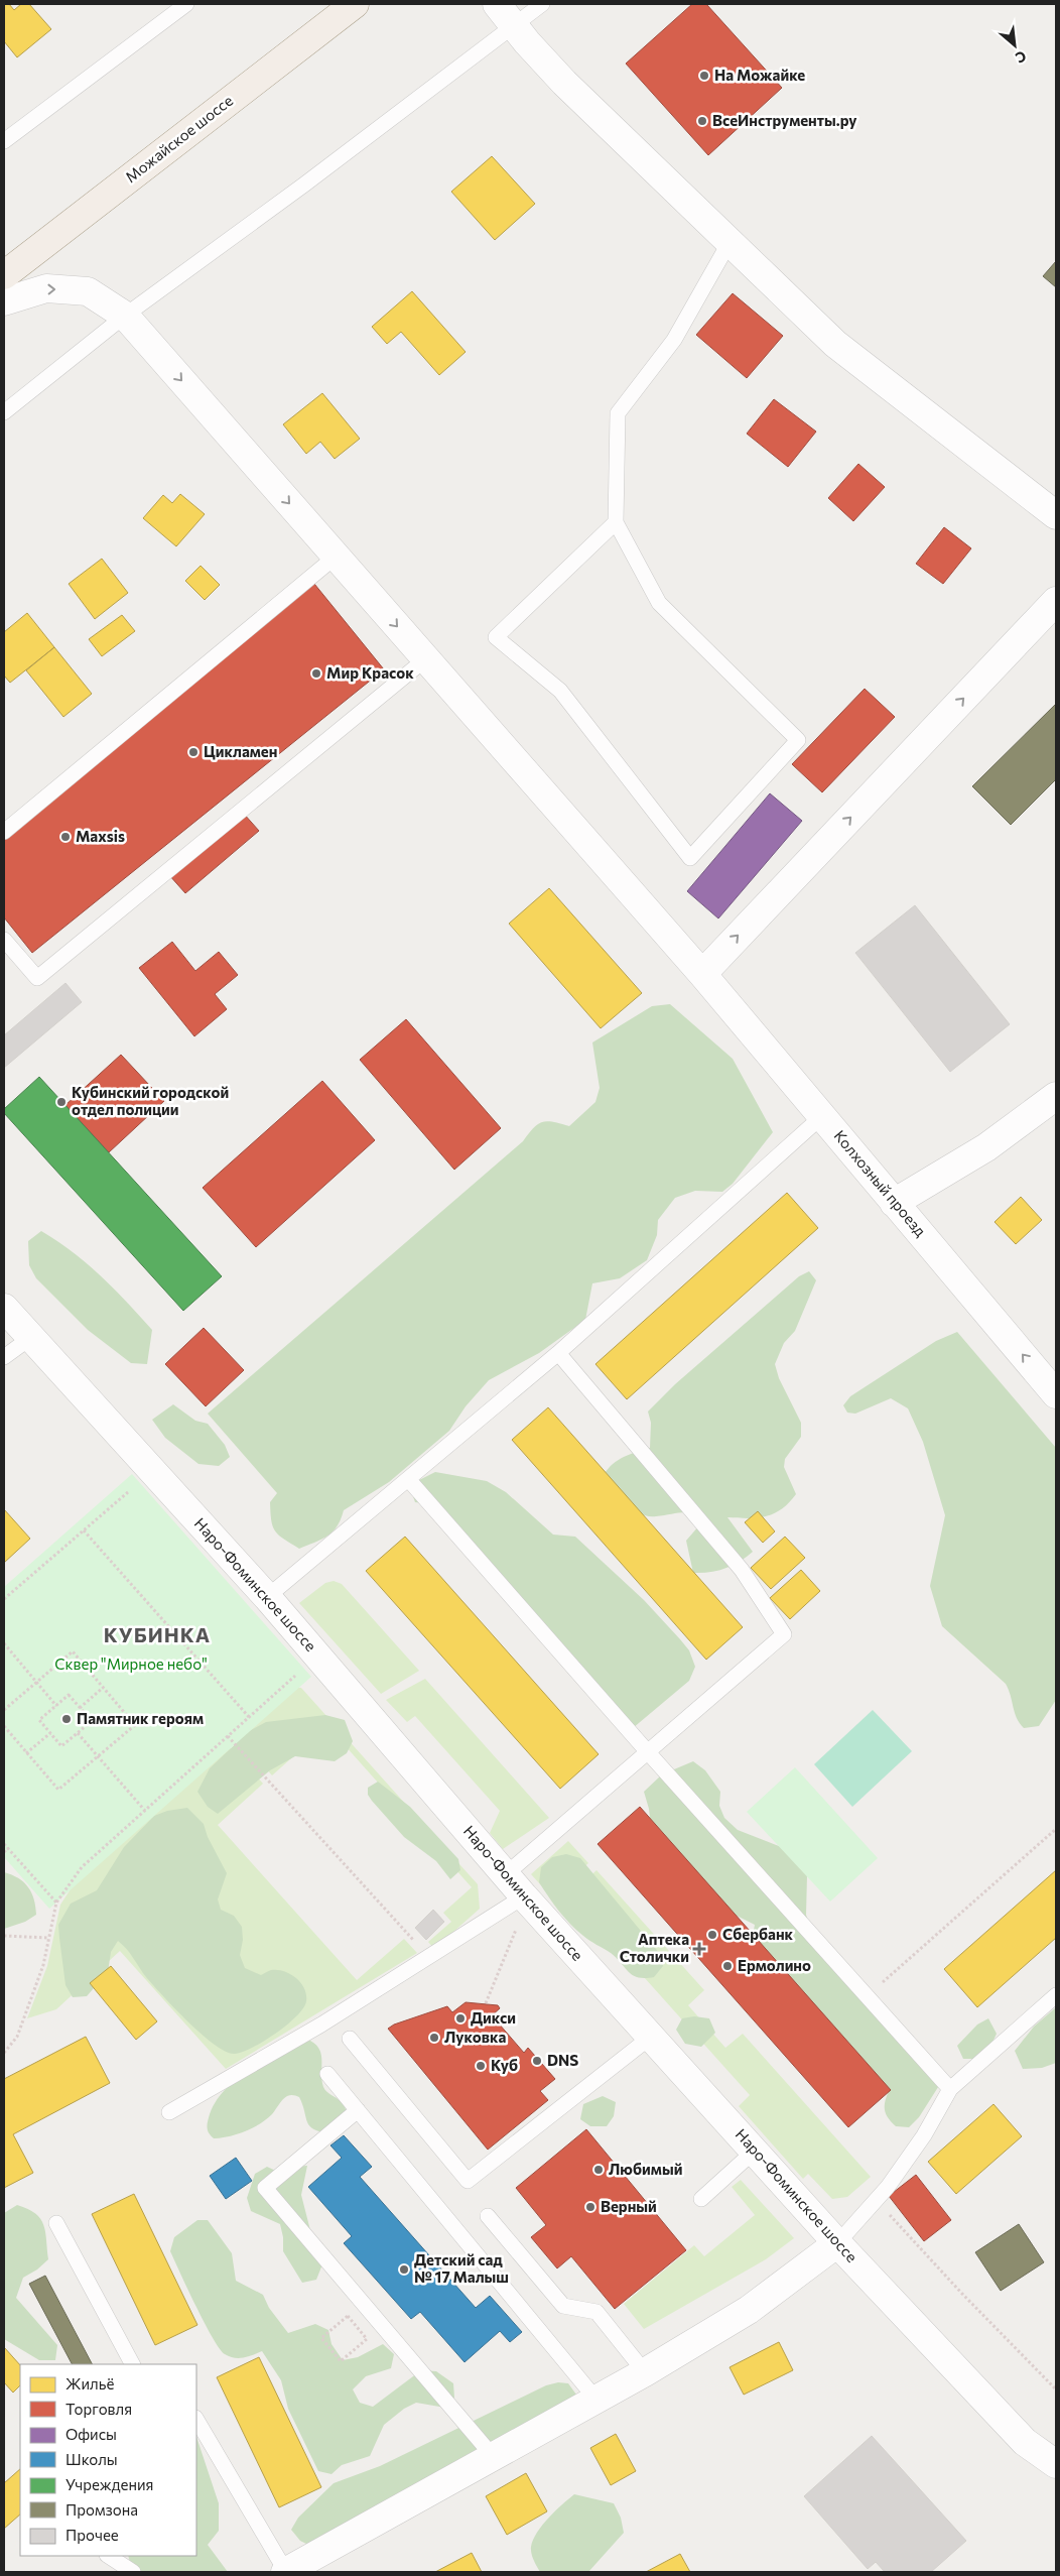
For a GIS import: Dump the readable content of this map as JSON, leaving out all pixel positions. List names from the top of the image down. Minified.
{"streets":{"main road":["Можайское шоссе"],"street":["Колхозный проезд","Наро-Фоминское шоссе"]},"districts":["КУБИНКА"],"parks":["Сквер \"Мирное небо\""],"places":{"other":["На Можайке","ВсеИнструменты.ру","Мир Красок","Цикламен","Maxsis","Кубинский городской отдел полиции","Памятник героям","Сбербанк","Ермолино","Дикси","Луковка","DNS","Куб","Любимый","Верный","Детский сад № 17 Малыш"],"health":["Аптека Столички"]},"legend":["Жильё","Торговля","Офисы","Школы","Учреждения","Промзона","Прочее"],"north":"bottom right"}
